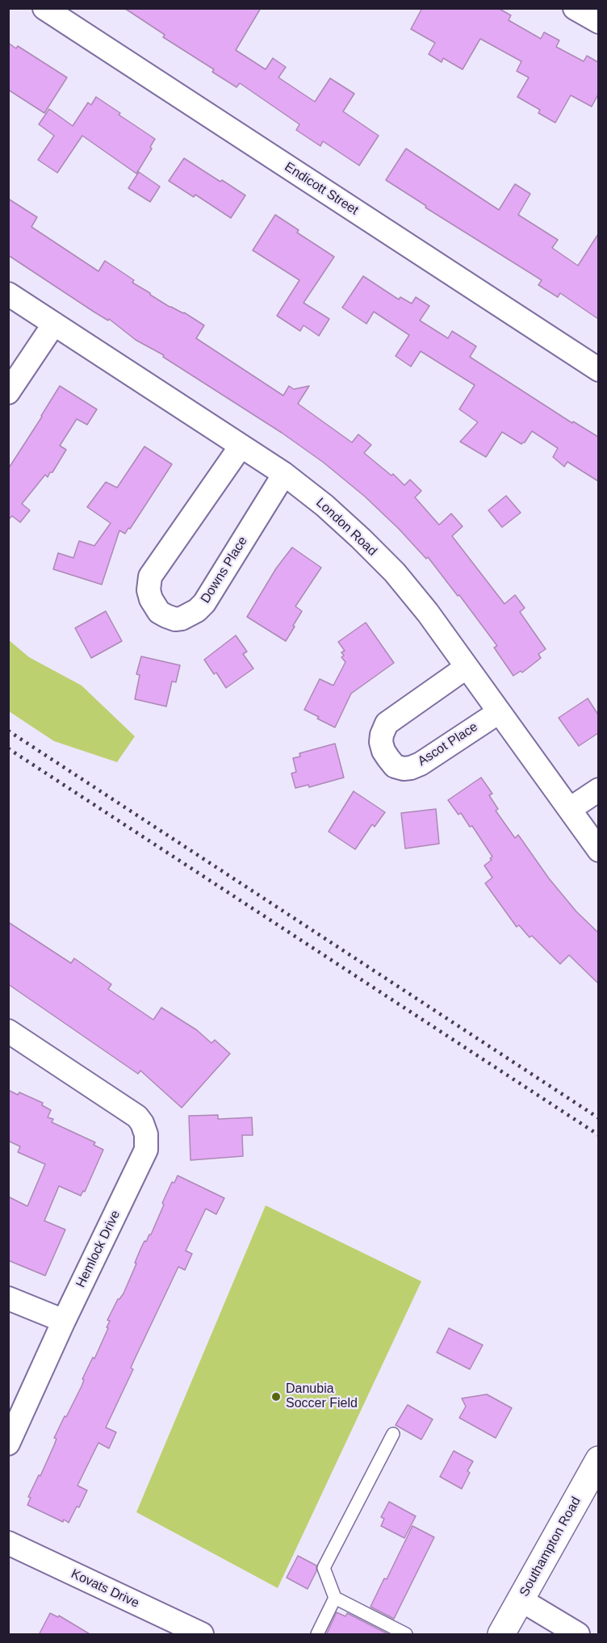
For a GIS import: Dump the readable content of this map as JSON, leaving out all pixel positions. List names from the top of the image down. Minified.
{"streets":{"street":["Endicott Street","London Road","Downs Place","Ascot Place","Hemlock Drive","Southampton Road","Kovats Drive"]},"crossings":[["London Road","Downs Place"],["London Road","Ascot Place"]],"places":["Danubia Soccer Field"]}
